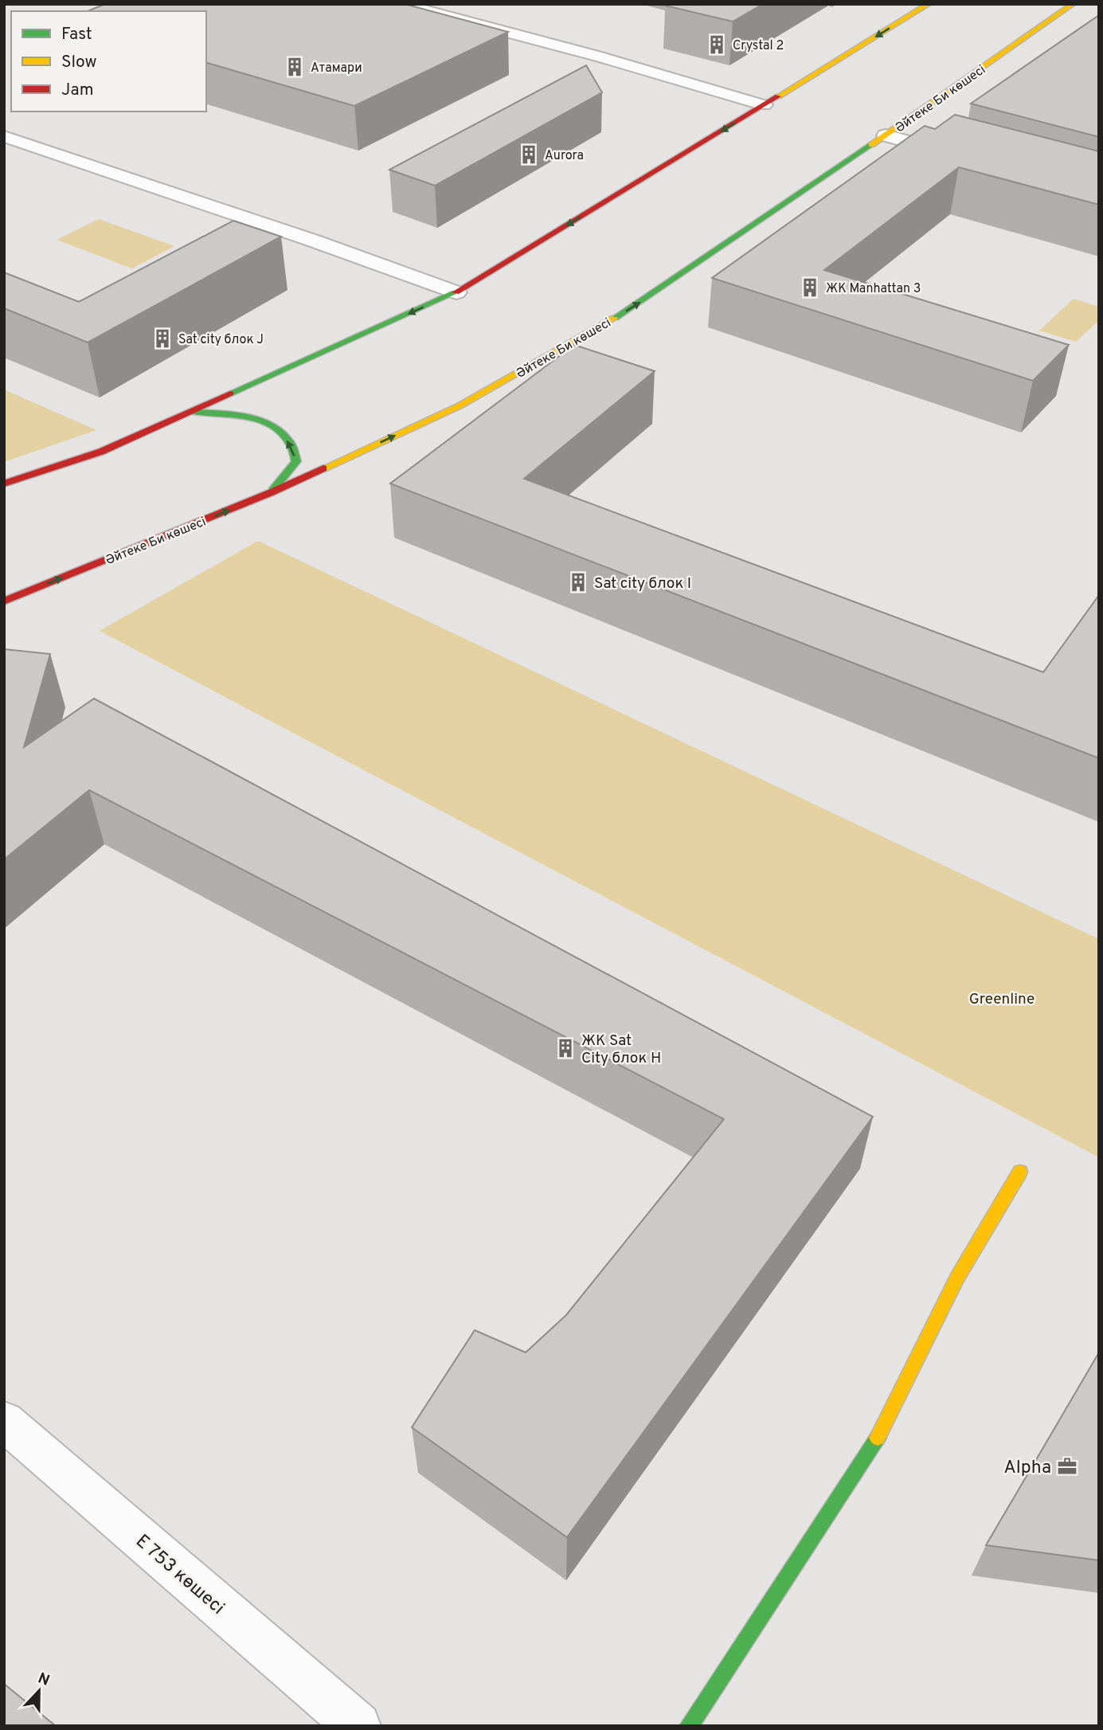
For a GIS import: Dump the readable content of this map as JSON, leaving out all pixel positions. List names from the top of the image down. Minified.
{"streets":{"street":["Әйтеке Би көшесі","Е 753 көшесі"]},"parks":["Greenline"],"places":{"building":["Crystal 2","Атамари","Aurora","ЖК Manhattan 3","Sat city блок J","Sat city блок I","ЖК Sat City блок H"],"office":["Alpha"]},"legend":["Fast","Slow","Jam"],"north":"top"}
